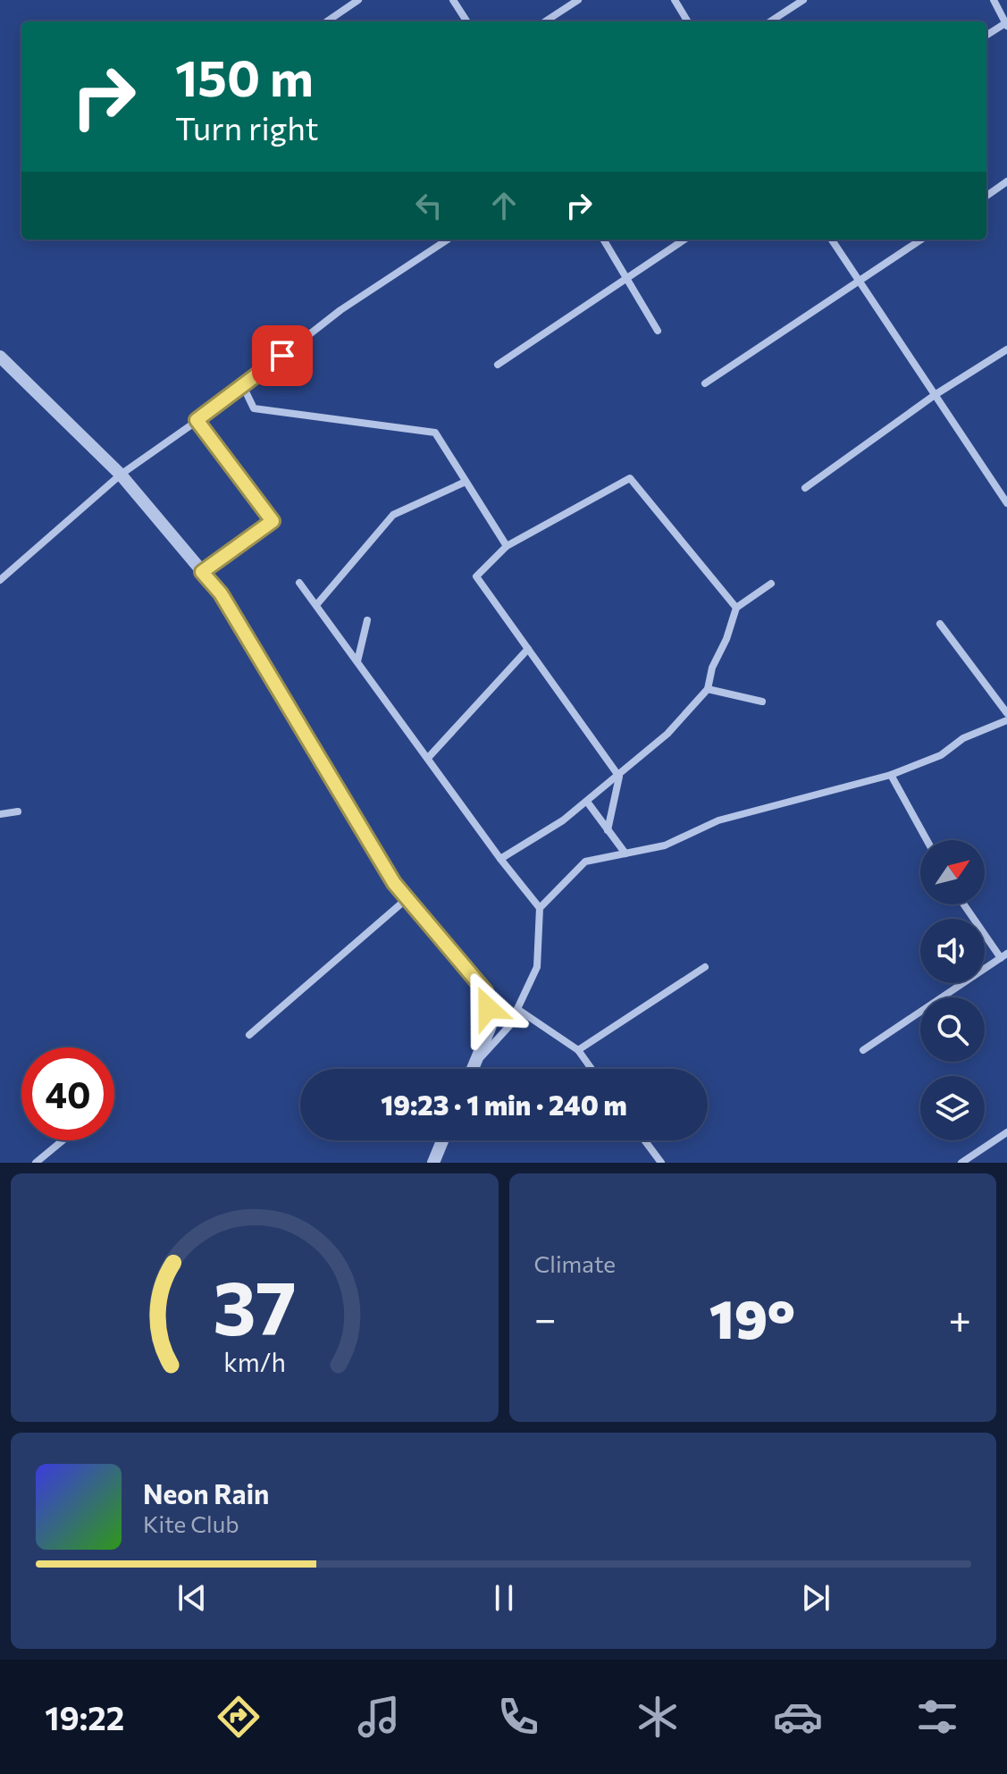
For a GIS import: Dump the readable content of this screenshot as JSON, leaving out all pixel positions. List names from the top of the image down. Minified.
{"north":"top right","page":{"turn":["150 m","Turn right"],"limit":"40","trip":"19:23 · 1 min · 240 m","tile":"Climate","heat":["−","19°","+"],"song":["Neon Rain","Kite Club"],"tabs":"19:22","gauge":["37","km/h"]}}
